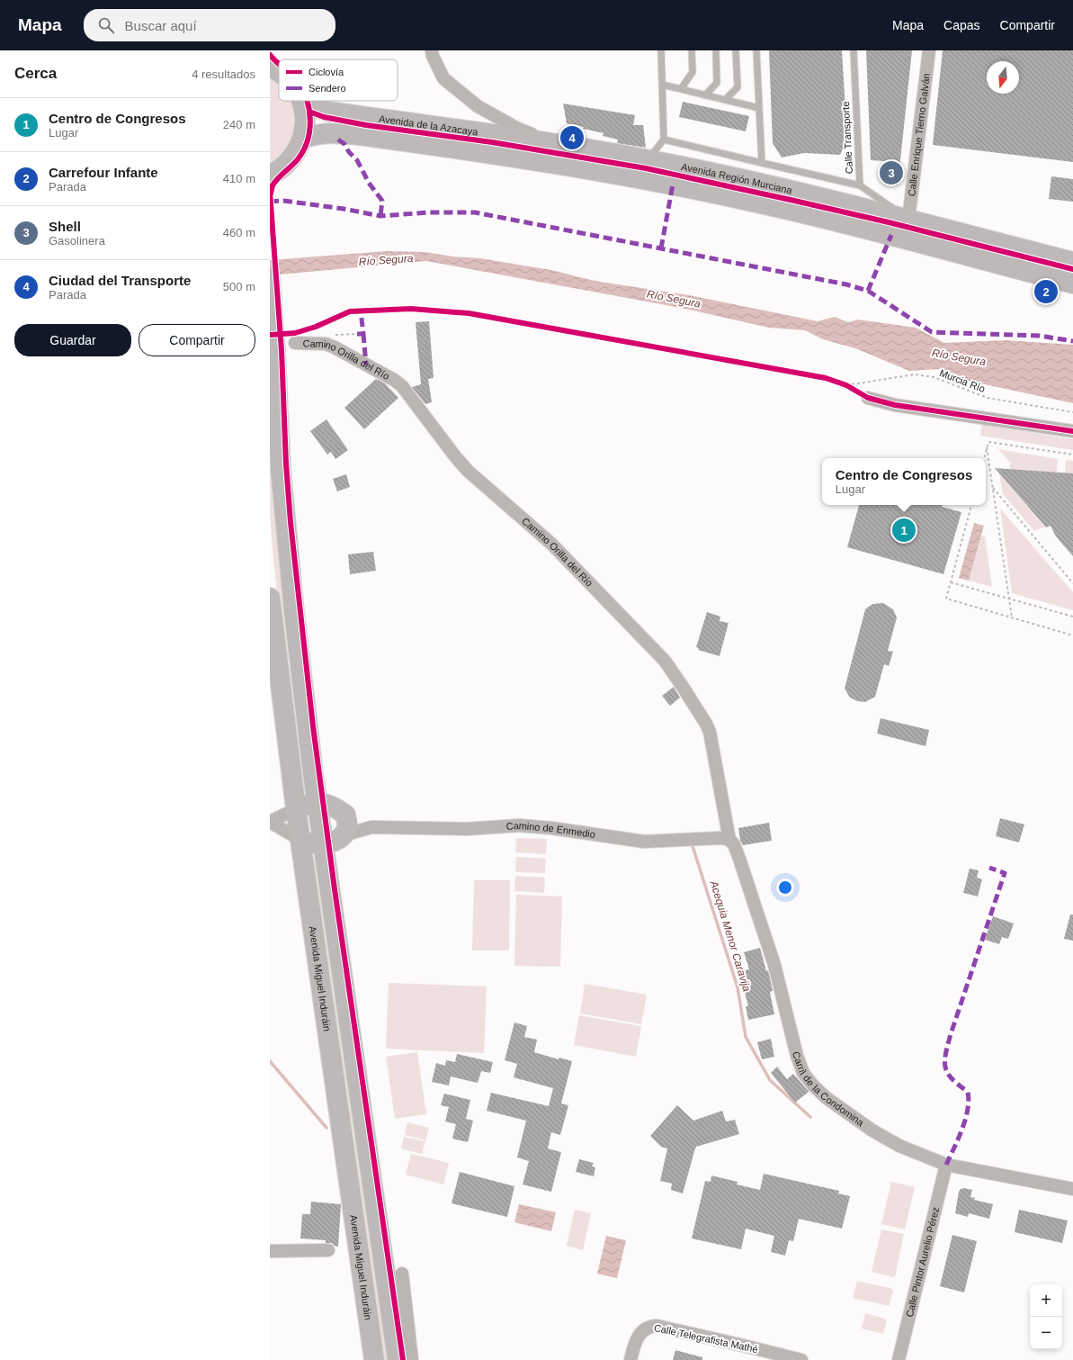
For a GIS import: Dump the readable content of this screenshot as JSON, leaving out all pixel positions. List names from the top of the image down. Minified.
{"streets":{"main road":["Avenida de la Azacaya","Avenida Región Murciana","Avenida Miguel Induráin"],"street":["Calle Enrique Tierno Galván","Camino Orilla del Río","Camino de Enmedio","Carril de la Condomina","Calle Pintor Aurelio Pérez","Calle Telegrafista Mathé"],"lane":["Calle Transporte"],"path":["Murcia Río"]},"crossings":[["Avenida de la Azacaya","Avenida Región Murciana"],["Calle Enrique Tierno Galván","Calle Transporte"],["Calle Enrique Tierno Galván","Avenida Región Murciana"],["Calle Transporte","Avenida Región Murciana"],["Camino Orilla del Río","Camino de Enmedio"],["Camino Orilla del Río","Carril de la Condomina"],["Camino de Enmedio","Carril de la Condomina"],["Carril de la Condomina","Calle Pintor Aurelio Pérez"]],"water":["Río Segura","Acequia Menor Caravija"],"legend":["Ciclovía","Sendero"],"north":"bottom","page":{"header":"Mapa","search":"Buscar aquí","nav":["Mapa","Capas","Compartir"],"heading":["Cerca","4 resultados"],"list":[{"mark":"1","name":"Centro de Congresos","note":"Lugar","value":"240 m"},{"mark":"2","name":"Carrefour Infante","note":"Parada","value":"410 m"},{"mark":"3","name":"Shell","note":"Gasolinera","value":"460 m"},{"mark":"4","name":"Ciudad del Transporte","note":"Parada","value":"500 m"}],"pins":["4","3","2","1"],"buttons":["Guardar","Compartir"],"popup":["Centro de Congresos","Lugar"],"map_buttons":["+","−"]}}
